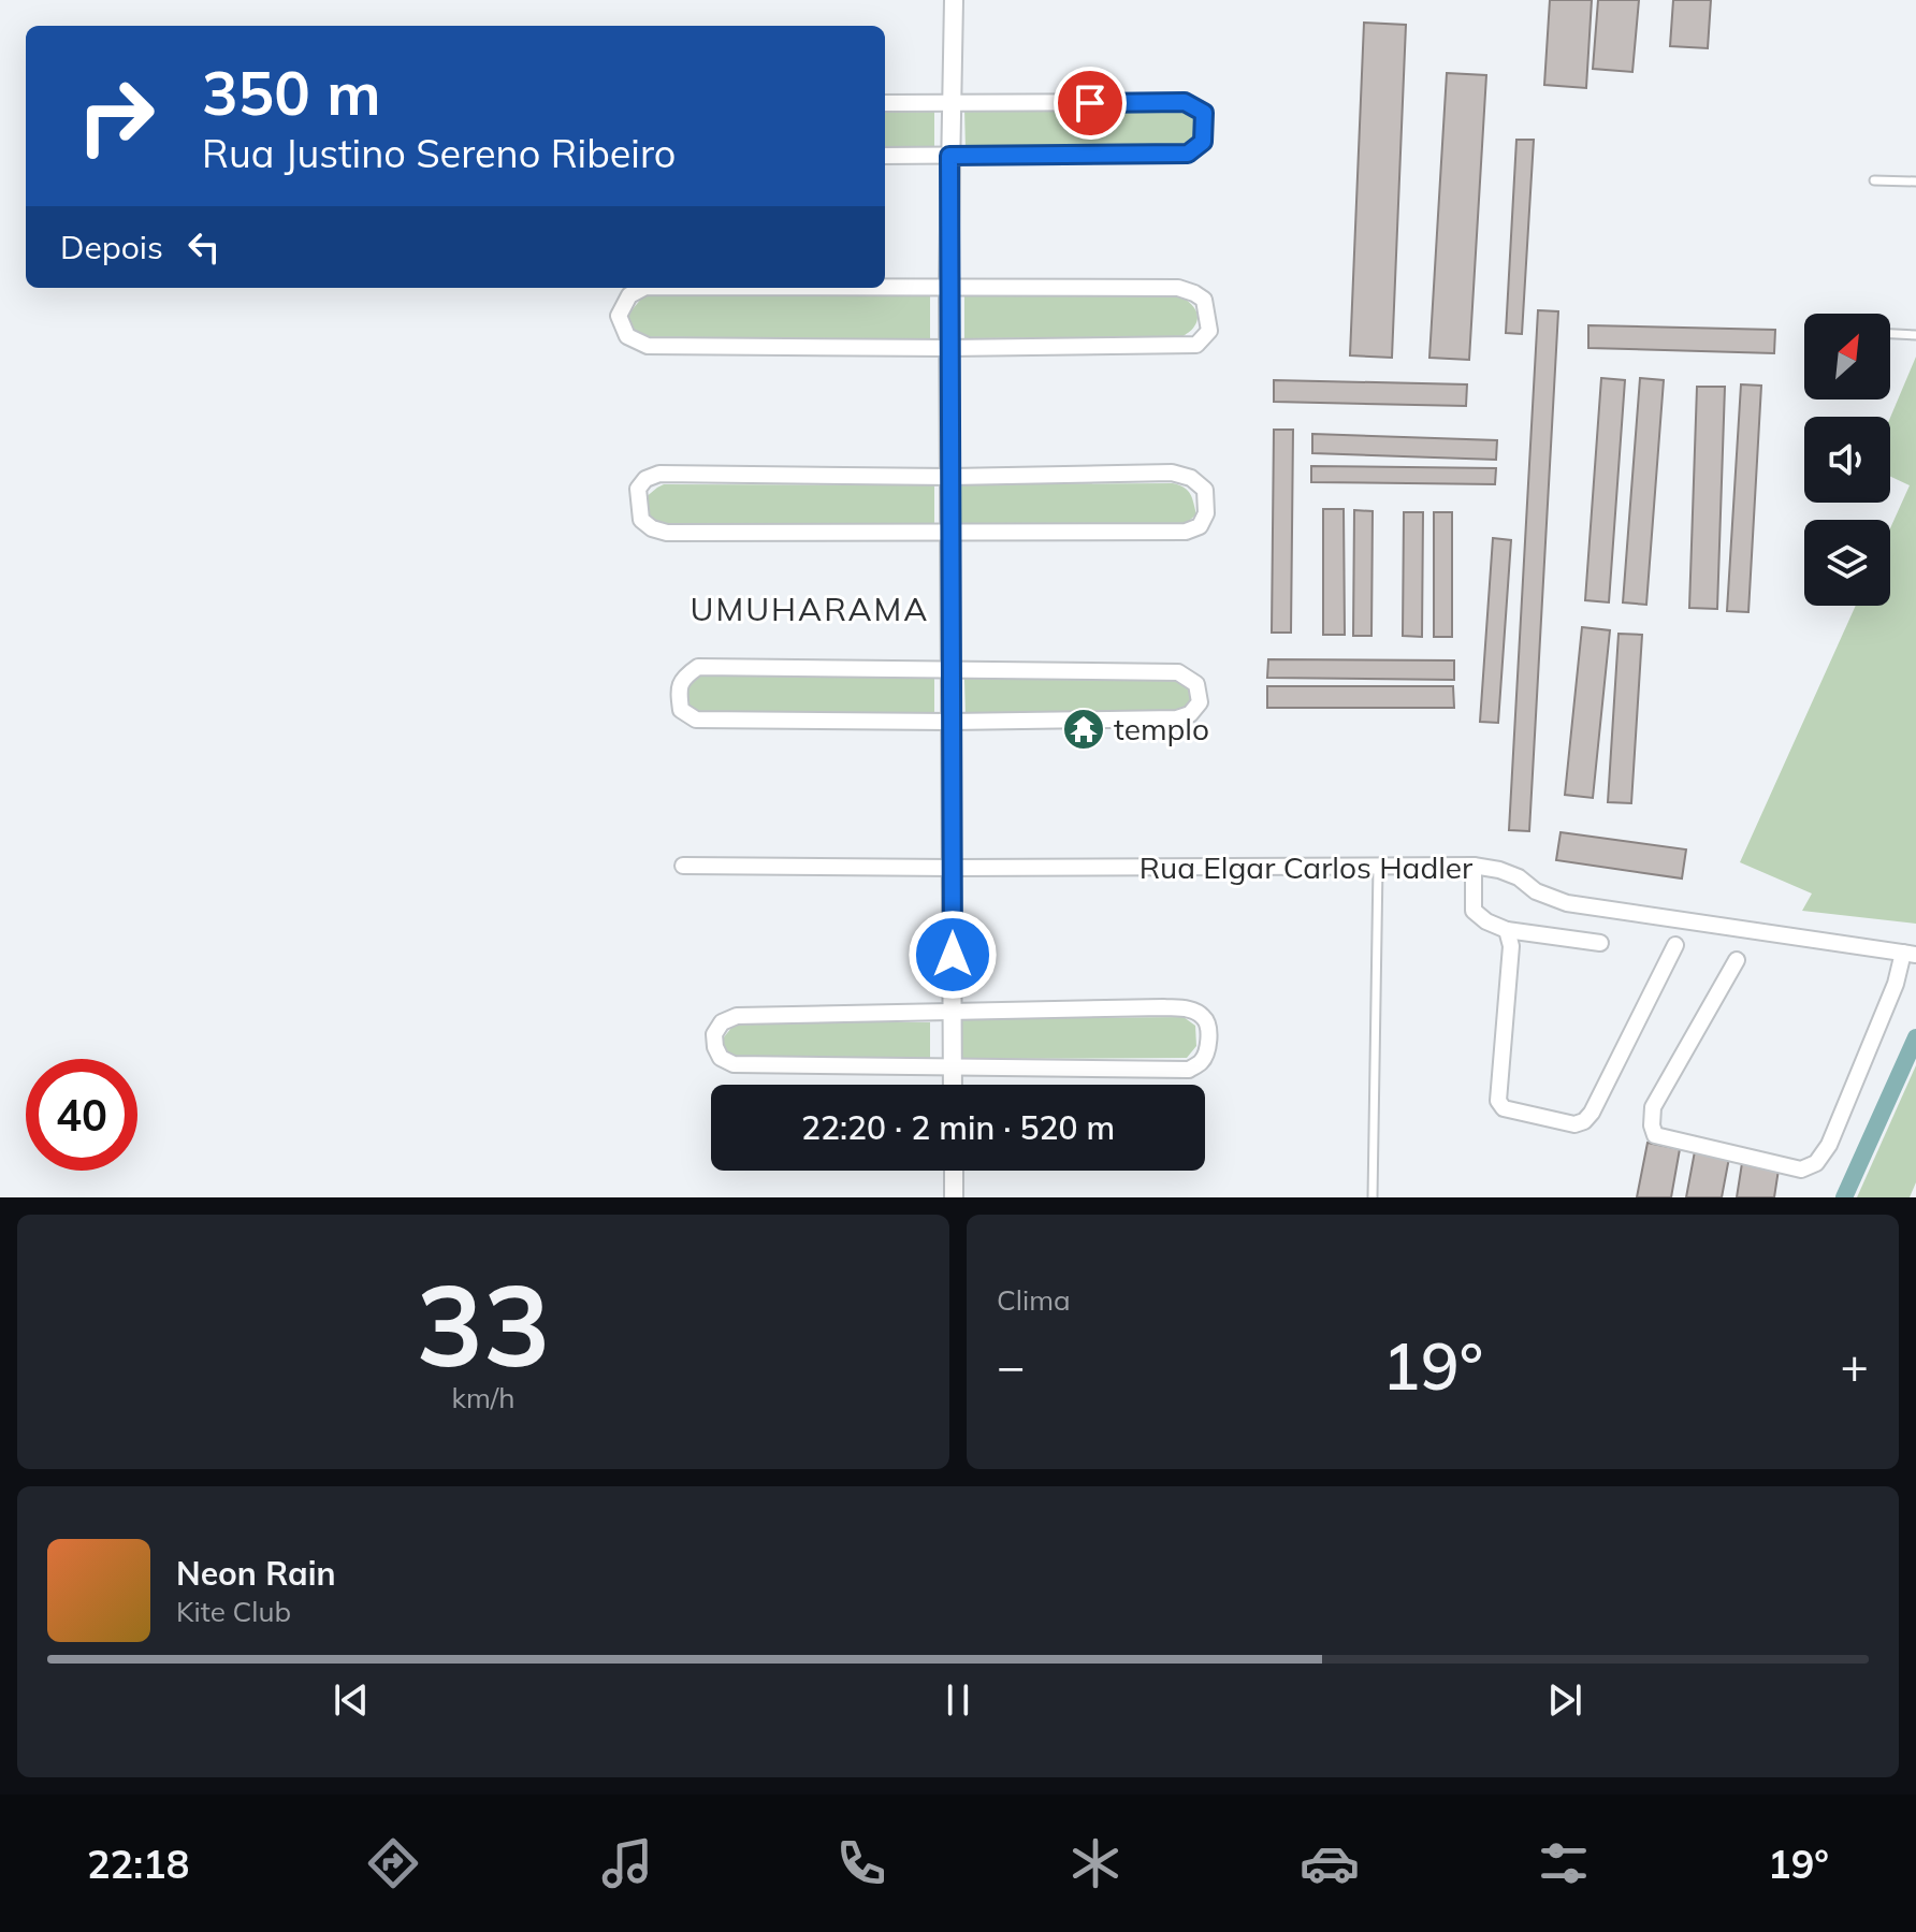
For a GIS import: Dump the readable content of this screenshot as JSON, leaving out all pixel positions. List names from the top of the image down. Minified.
{"streets":{"street":["Rua Elgar Carlos Hadler"]},"districts":["UMUHARAMA"],"places":{"temple":["templo"]},"north":"top right","page":{"turn":["350 m","Rua Justino Sereno Ribeiro"],"then":"Depois","limit":"40","trip":"22:20 · 2 min · 520 m","tile":[["33","km/h"],"Clima"],"heat":["−","19°","+"],"song":["Neon Rain","Kite Club"],"tabs":["22:18","19°"]}}
